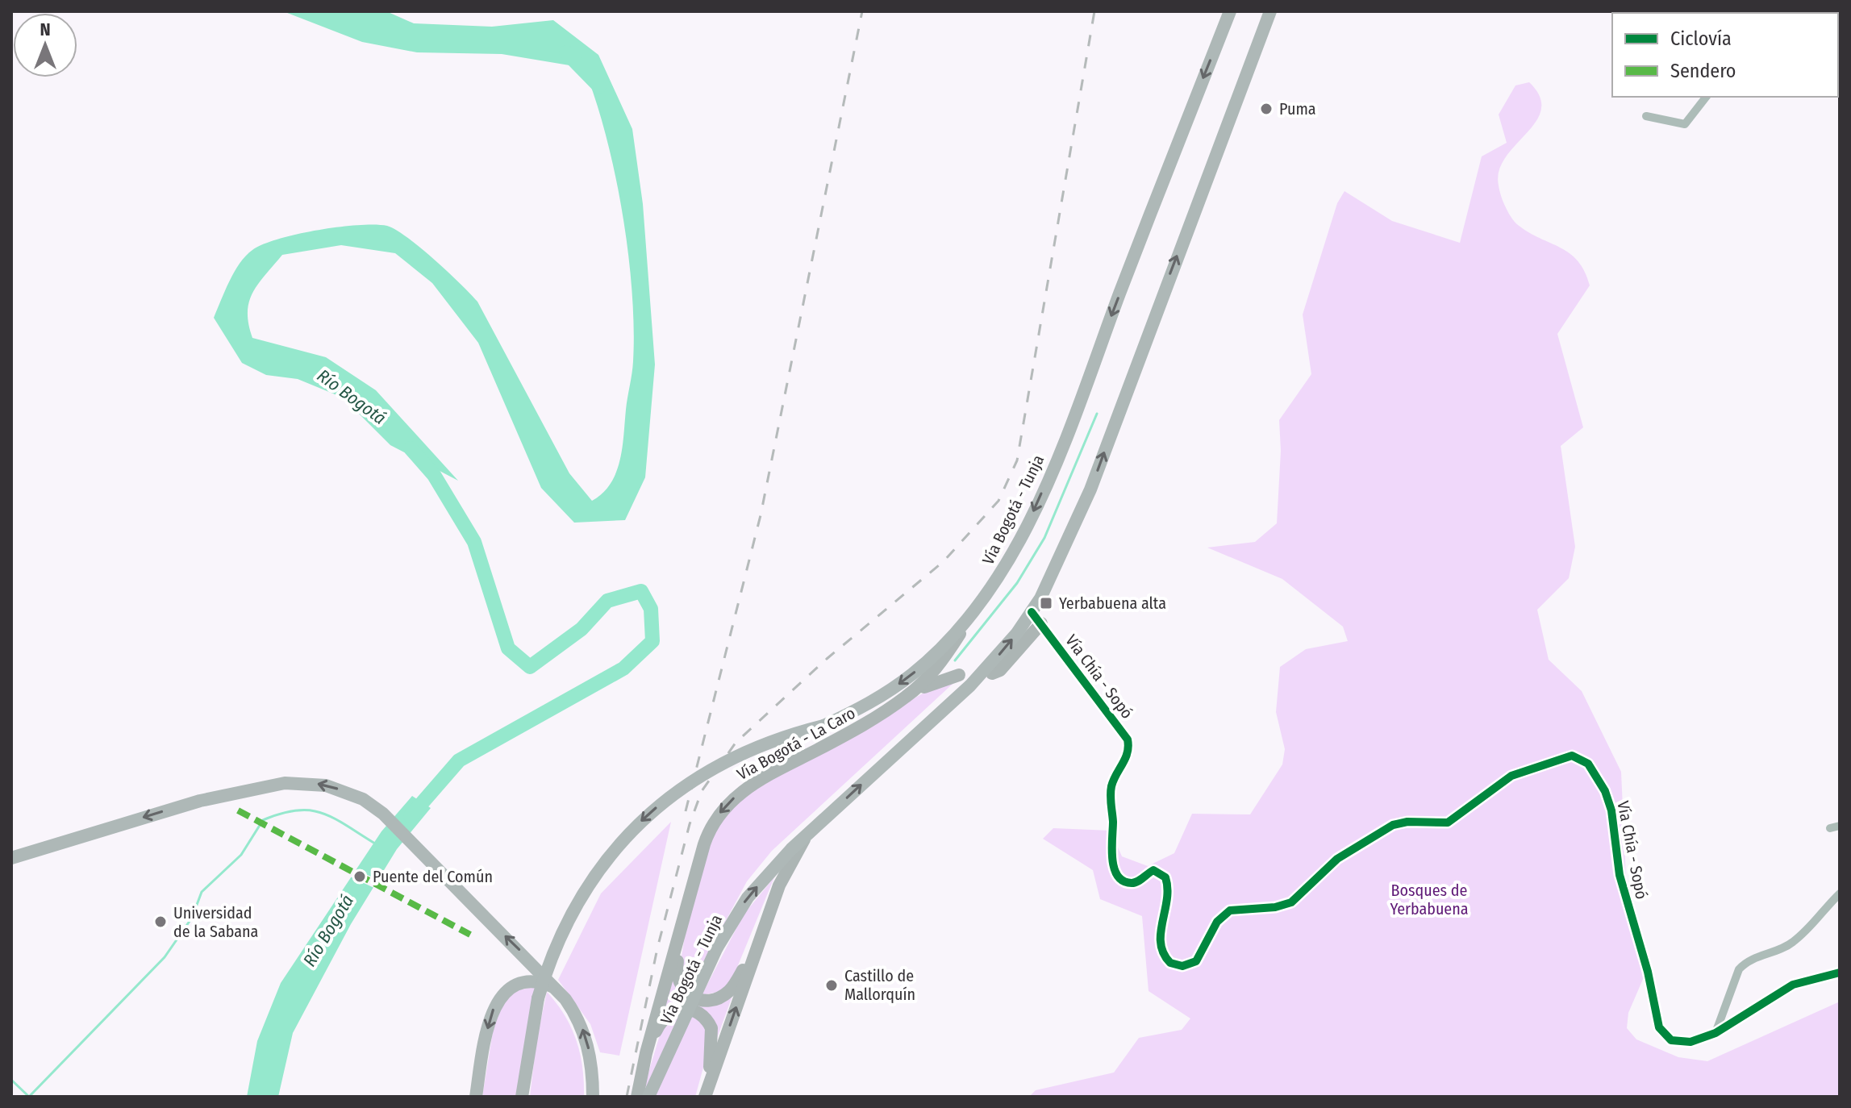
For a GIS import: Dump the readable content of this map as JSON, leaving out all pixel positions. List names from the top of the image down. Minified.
{"streets":{"highway":["Vía Bogotá - Tunja"],"main road":["Vía Bogotá - La Caro"],"street":["Vía Chía - Sopó"]},"crossings":[["Vía Bogotá - Tunja","Vía Chía - Sopó"],["Vía Bogotá - Tunja","Vía Bogotá - La Caro"]],"water":["Río Bogotá"],"parks":["Bosques de Yerbabuena"],"places":{"other":["Puma","Puente del Común","Universidad de la Sabana","Castillo de Mallorquín"],"transit":["Yerbabuena alta"]},"legend":["Ciclovía","Sendero"],"north":"top"}
